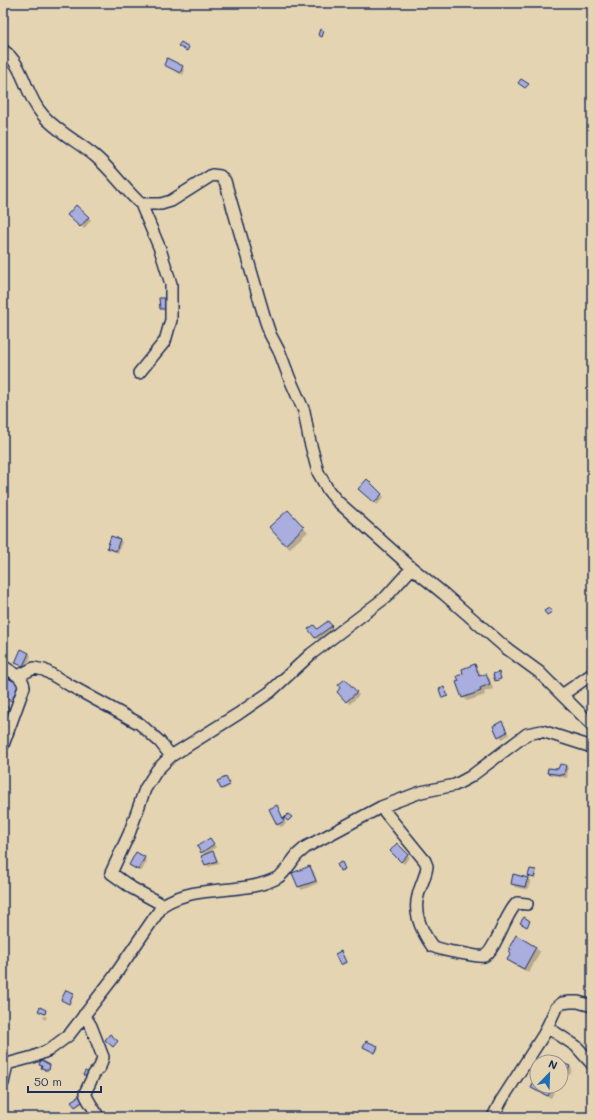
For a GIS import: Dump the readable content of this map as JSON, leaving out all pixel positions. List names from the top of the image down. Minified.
{"scale_bar":"50 m","north":"top right"}
